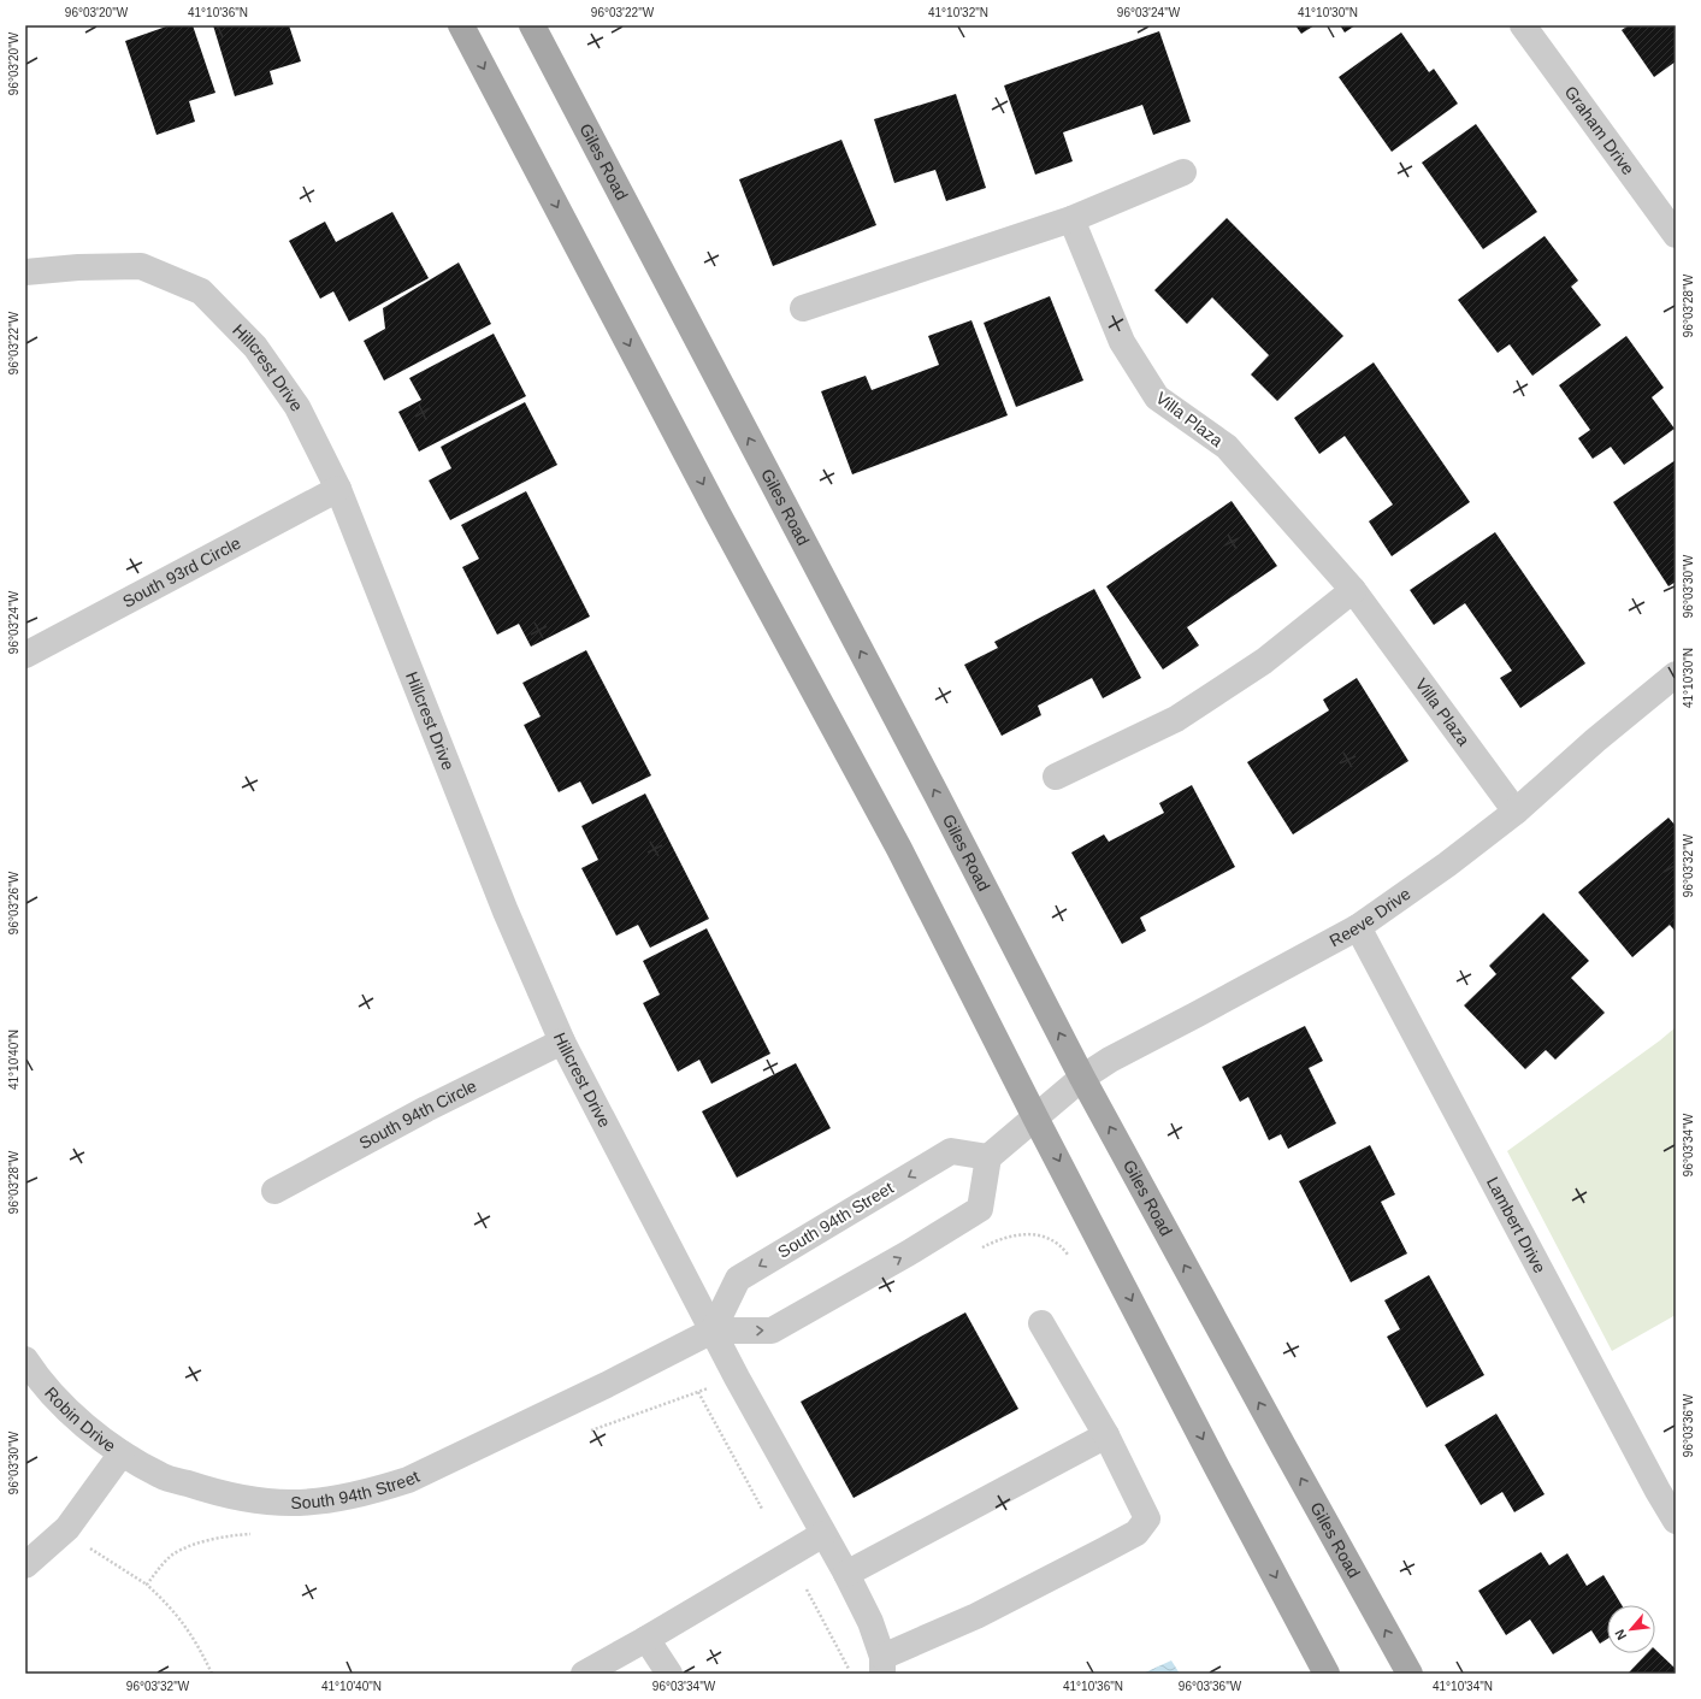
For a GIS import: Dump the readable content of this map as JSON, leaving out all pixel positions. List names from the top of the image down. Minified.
{"streets":{"main road":["Giles Road"],"street":["Graham Drive","Hillcrest Drive","Villa Plaza","South 93rd Circle","Reeve Drive","South 94th Circle","South 94th Street","Lambert Drive","Robin Drive"]},"crossings":[["Giles Road","Reeve Drive"],["Hillcrest Drive","South 93rd Circle"],["Hillcrest Drive","South 94th Circle"],["Hillcrest Drive","South 94th Street"],["Villa Plaza","Reeve Drive"],["Reeve Drive","Lambert Drive"],["South 94th Street","Robin Drive"]],"north":"bottom left","coordinates":["96°03'20\"W","41°10'36\"N","96°03'22\"W","41°10'32\"N","96°03'24\"W","41°10'30\"N","96°03'28\"W","96°03'30\"W","96°03'32\"W","96°03'26\"W","41°10'40\"N","96°03'34\"W","96°03'36\"W","41°10'34\"N"]}
